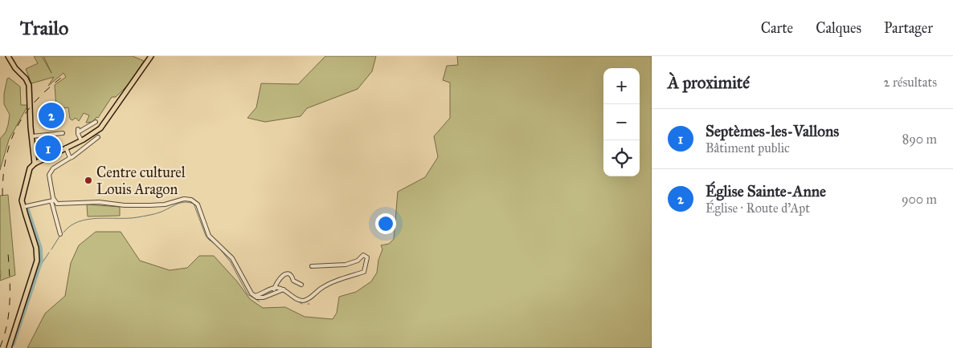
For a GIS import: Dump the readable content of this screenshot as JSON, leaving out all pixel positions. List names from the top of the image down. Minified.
{"places":["Centre culturel Louis Aragon"],"page":{"header":"Trailo","nav":["Carte","Calques","Partager"],"heading":["À proximité","2 résultats"],"map_buttons":["+","−"],"pins":["2","1"],"list":[{"mark":"1","name":"Septèmes-les-Vallons","note":"Bâtiment public","value":"890 m"},{"mark":"2","name":"Église Sainte-Anne","note":"Église · Route d'Apt","value":"900 m"}]}}
